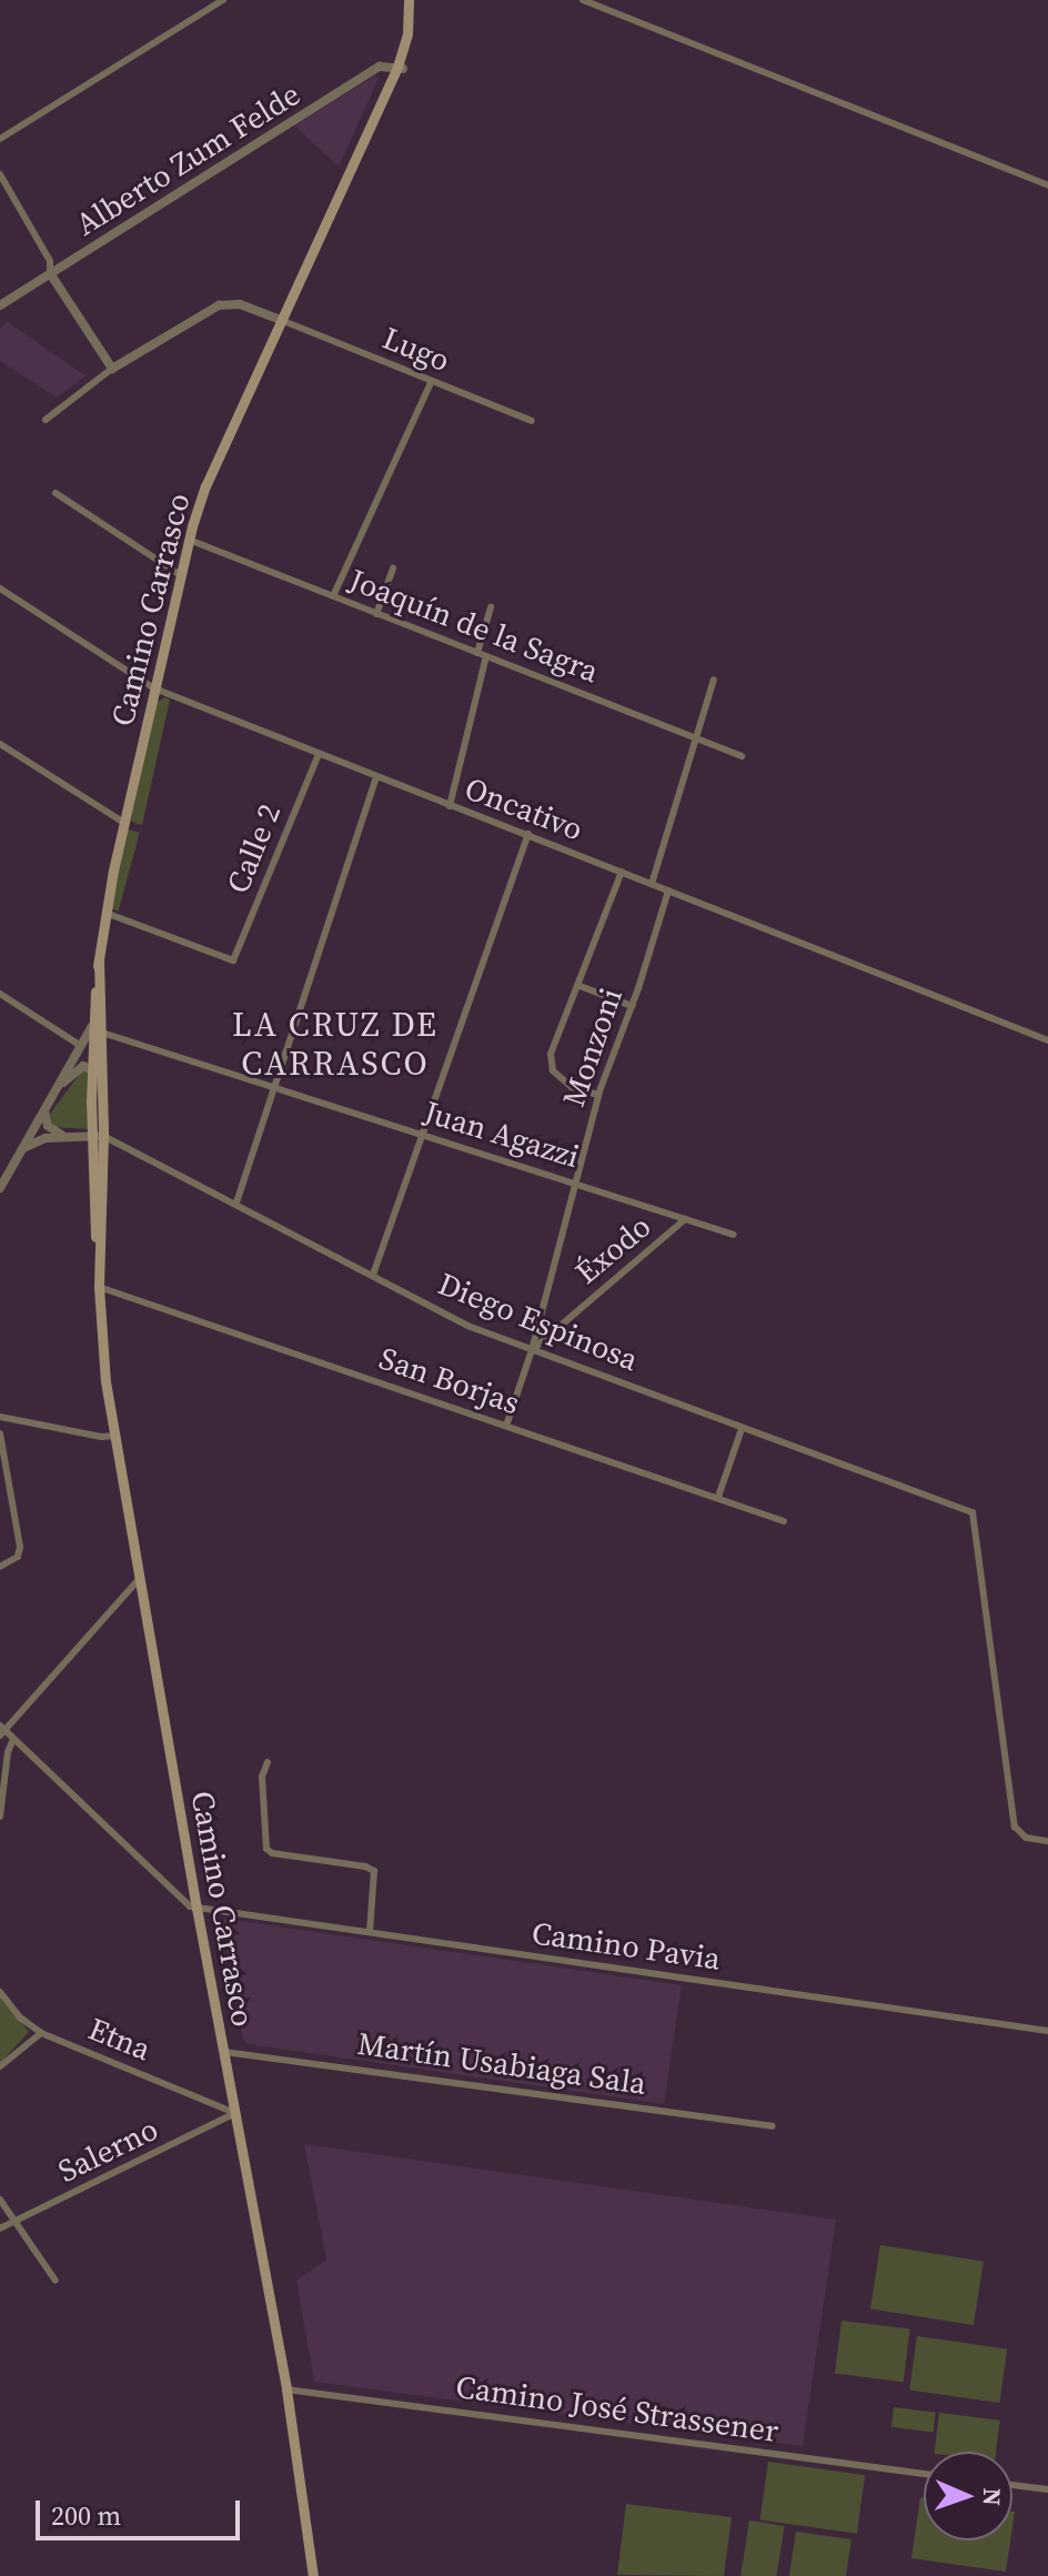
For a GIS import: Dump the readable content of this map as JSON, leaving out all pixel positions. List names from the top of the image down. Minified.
{"streets":{"main road":["Camino Carrasco"],"street":["Alberto Zum Felde","Lugo","Joaquín de la Sagra","Oncativo","Calle 2","Monzoni","Juan Agazzi","Éxodo","Diego Espinosa","San Borjas","Camino Pavia","Etna","Martín Usabiaga Sala","Salerno","Camino José Strassener"]},"crossings":[["Alberto Zum Felde","Camino Carrasco"],["Lugo","Camino Carrasco"],["Camino Carrasco","Joaquín de la Sagra"],["Camino Carrasco","Oncativo"],["Camino Carrasco","Calle 2"],["Camino Carrasco","Juan Agazzi"],["Camino Carrasco","Diego Espinosa"],["Camino Carrasco","San Borjas"],["Camino Carrasco","Camino Pavia"],["Camino Carrasco","Etna"],["Camino Carrasco","Martín Usabiaga Sala"],["Camino Carrasco","Salerno"],["Camino Carrasco","Camino José Strassener"],["Oncativo","Calle 2"],["Oncativo","Monzoni"],["Monzoni","Juan Agazzi"],["Monzoni","Éxodo"],["Monzoni","Diego Espinosa"],["Monzoni","San Borjas"],["Juan Agazzi","Éxodo"],["Éxodo","Diego Espinosa"],["Etna","Salerno"]],"districts":["LA CRUZ DE CARRASCO"],"scale_bar":"200 m","north":"right"}
